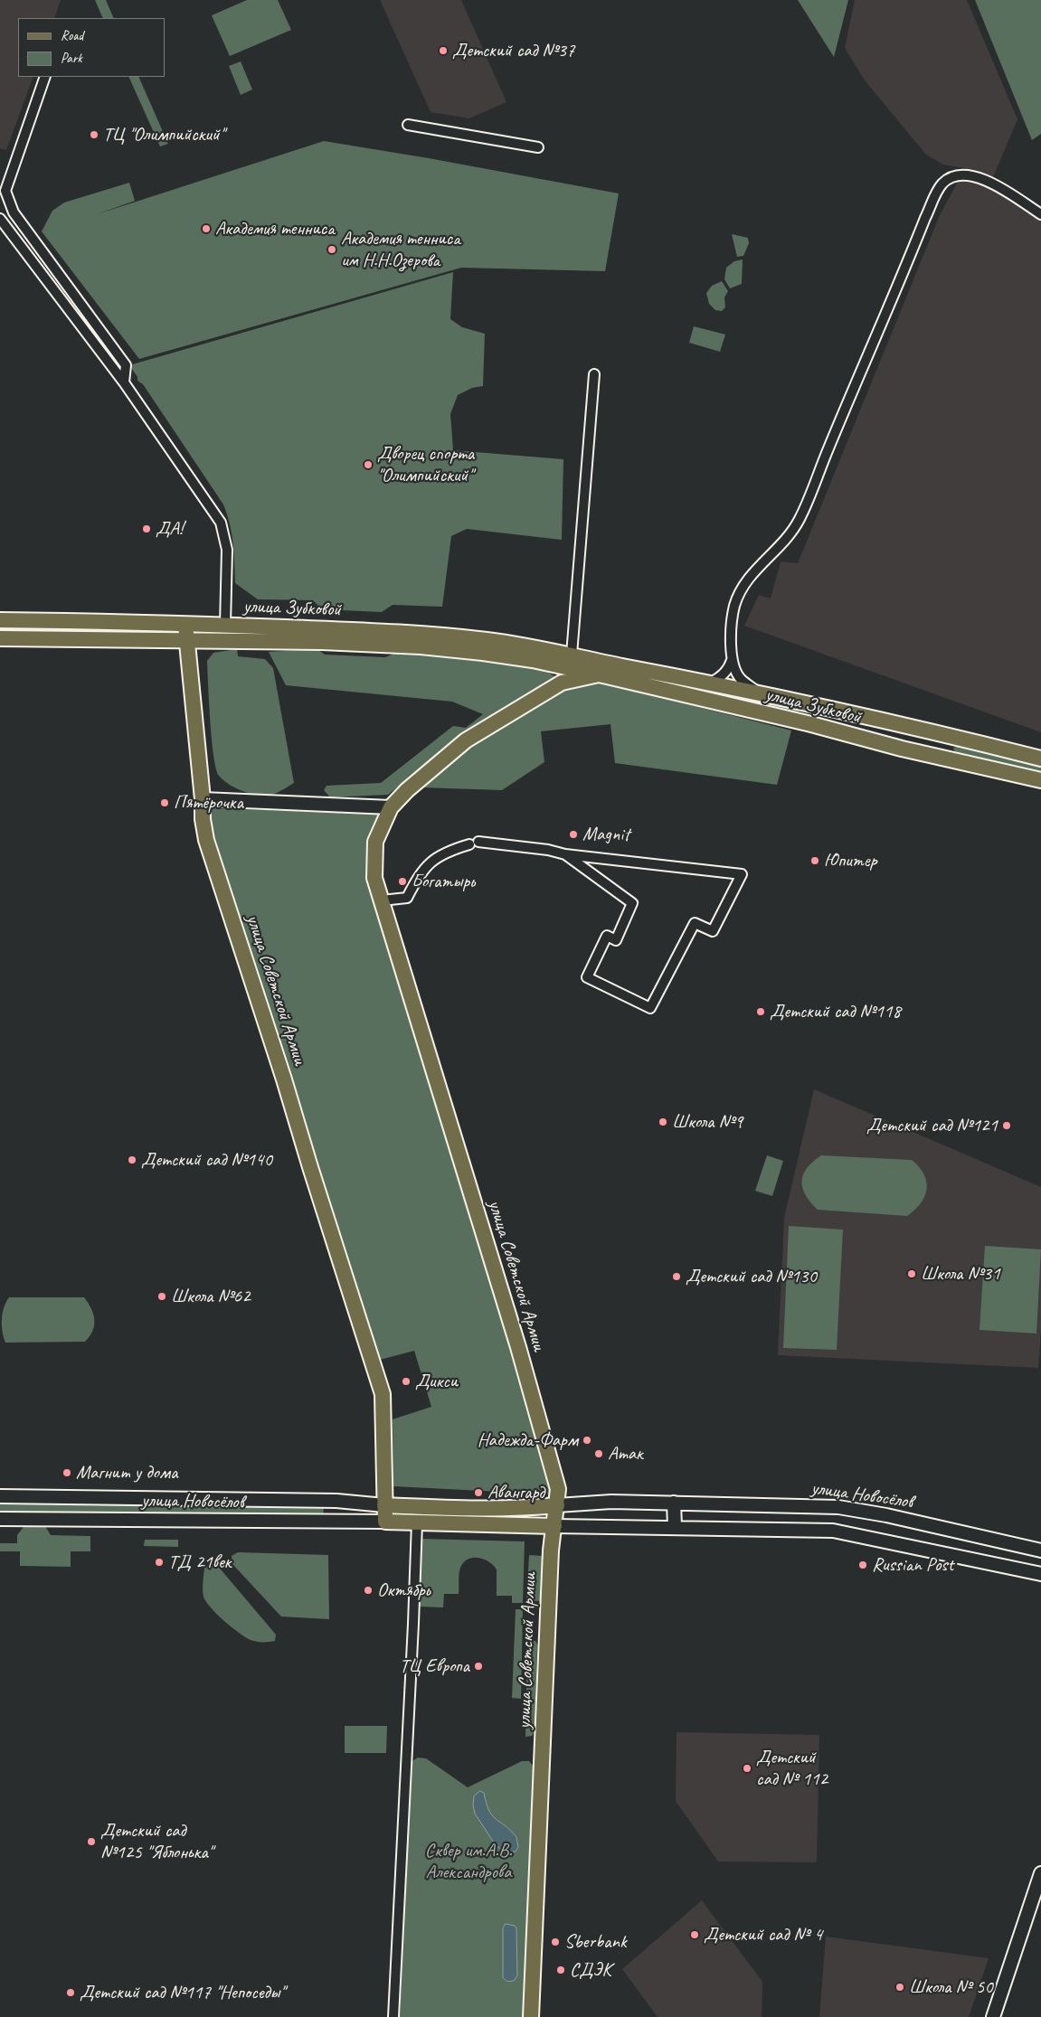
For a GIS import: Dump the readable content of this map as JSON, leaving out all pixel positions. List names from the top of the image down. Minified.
{"streets":{"main road":["улица Зубковой","улица Советской Армии","улица Новосёлов"]},"crossings":[["улица Зубковой","улица Советской Армии"],["улица Советской Армии","улица Новосёлов"]],"parks":["Сквер им.А.В. Александрова"],"places":["Детский сад №37","ТЦ \"Олимпийский\"","Академия тенниса","Академия тенниса им Н.Н.Озерова","Дворец спорта \"Олимпийский\"","ДА!","Пятёрочка","Magnit","Юпитер","Богатырь","Детский сад №118","Школа №9","Детский сад №121","Детский сад №140","Школа №31","Детский сад №130","Школа №62","Дикси","Надежда-Фарм","Атак","Магнит у дома","Авангард","ТД 21век","Russian Post","Октябрь","ТЦ Европа","Детский сад № 112","Детский сад №125 \"Яблонька\"","Детский сад № 4","Sberbank","СДЭК","Школа № 50","Детский сад №117 \"Непоседы\""],"legend":["Road","Park"]}
